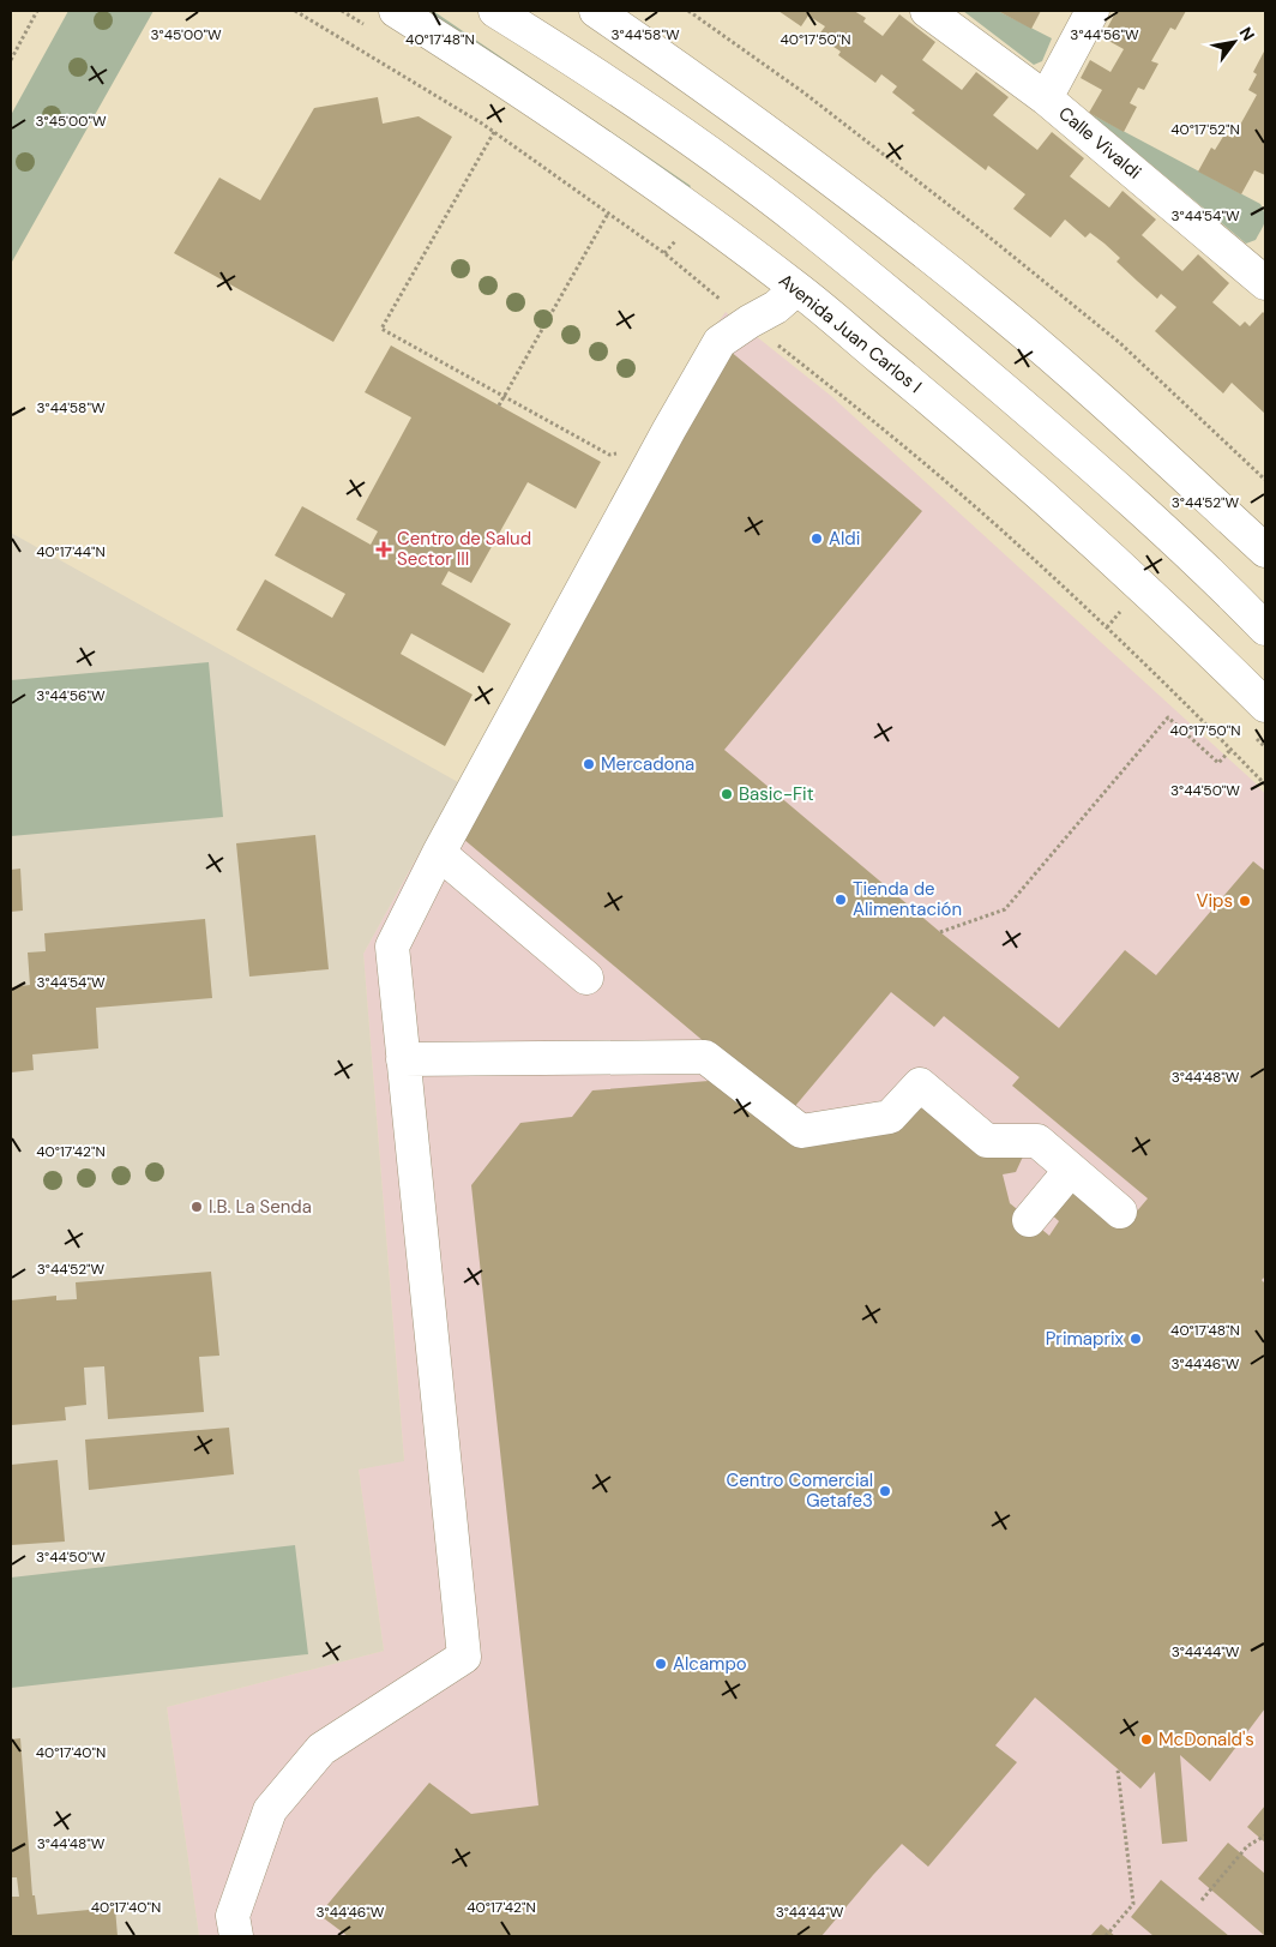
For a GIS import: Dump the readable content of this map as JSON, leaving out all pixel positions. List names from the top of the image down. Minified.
{"streets":{"main road":["Calle Vivaldi","Avenida Juan Carlos I"]},"places":{"other":["Aldi","Mercadona","Basic-Fit","Tienda de Alimentación","Vips","I.B. La Senda","Primaprix","Centro Comercial Getafe3","Alcampo","McDonald's"],"health":["Centro de Salud Sector III"]},"north":"top right","coordinates":["3°45'00\"W","3°44'58\"W","3°44'56\"W","40°17'48\"N","40°17'50\"N","40°17'52\"N","3°44'54\"W","3°44'52\"W","40°17'44\"N","3°44'50\"W","3°44'48\"W","40°17'42\"N","3°44'46\"W","3°44'44\"W","40°17'40\"N"]}
